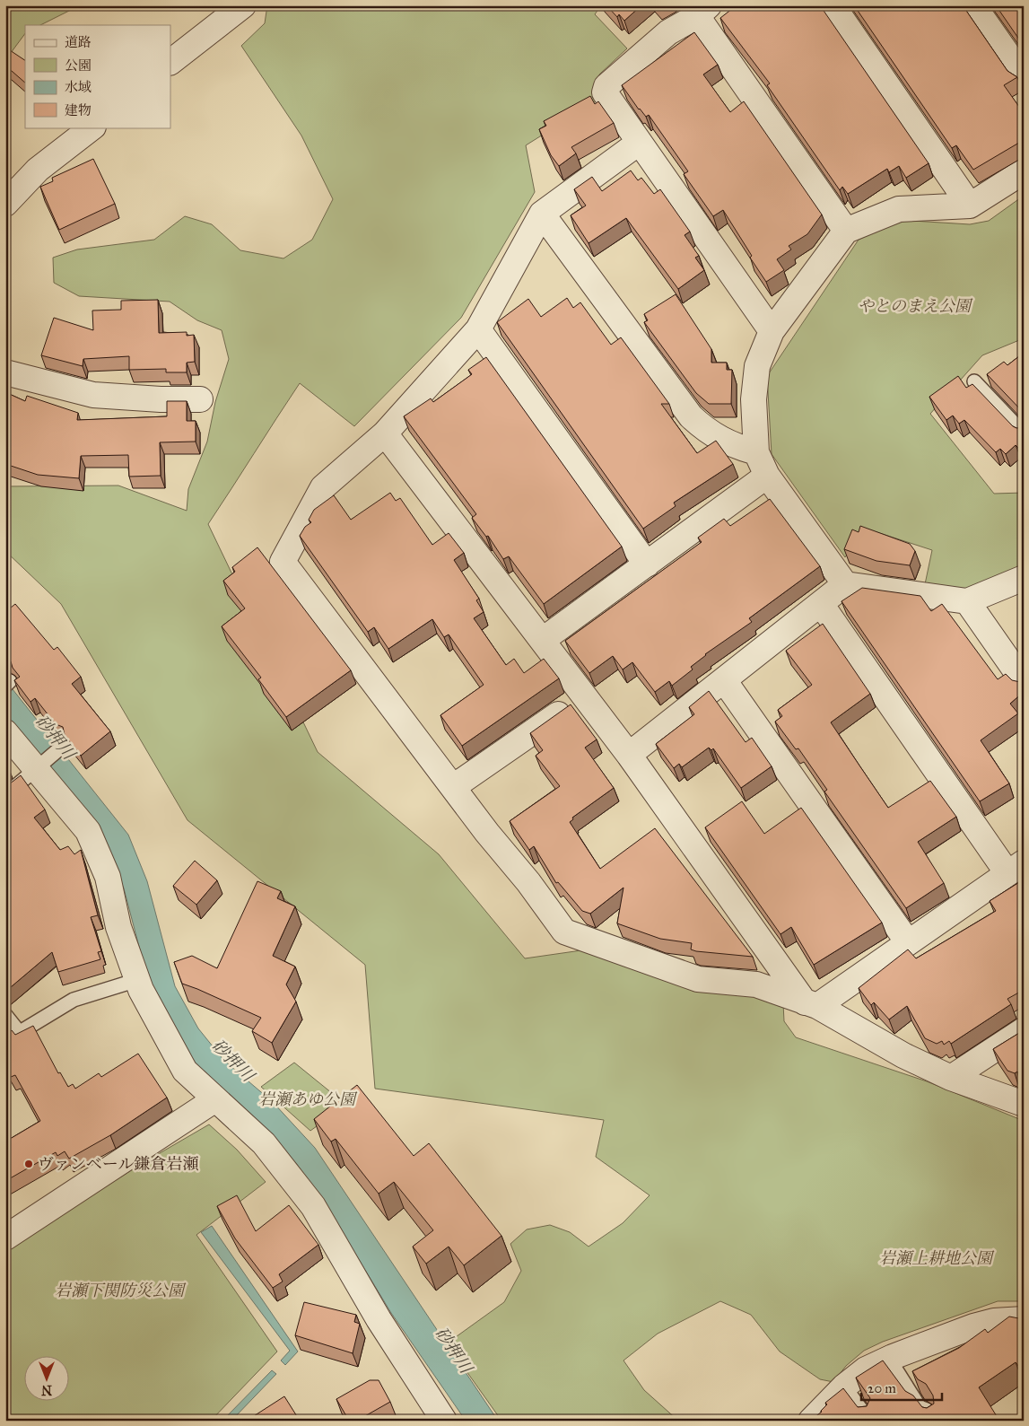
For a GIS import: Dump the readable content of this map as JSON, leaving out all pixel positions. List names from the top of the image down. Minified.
{"water":["砂押川"],"parks":["やとのまえ公園","岩瀬あゆ公園","岩瀬上耕地公園","岩瀬下関防災公園"],"places":["ヴァンベール鎌倉岩瀬"],"legend":["道路","公園","水域","建物"],"scale_bar":"20 m","north":"bottom"}
